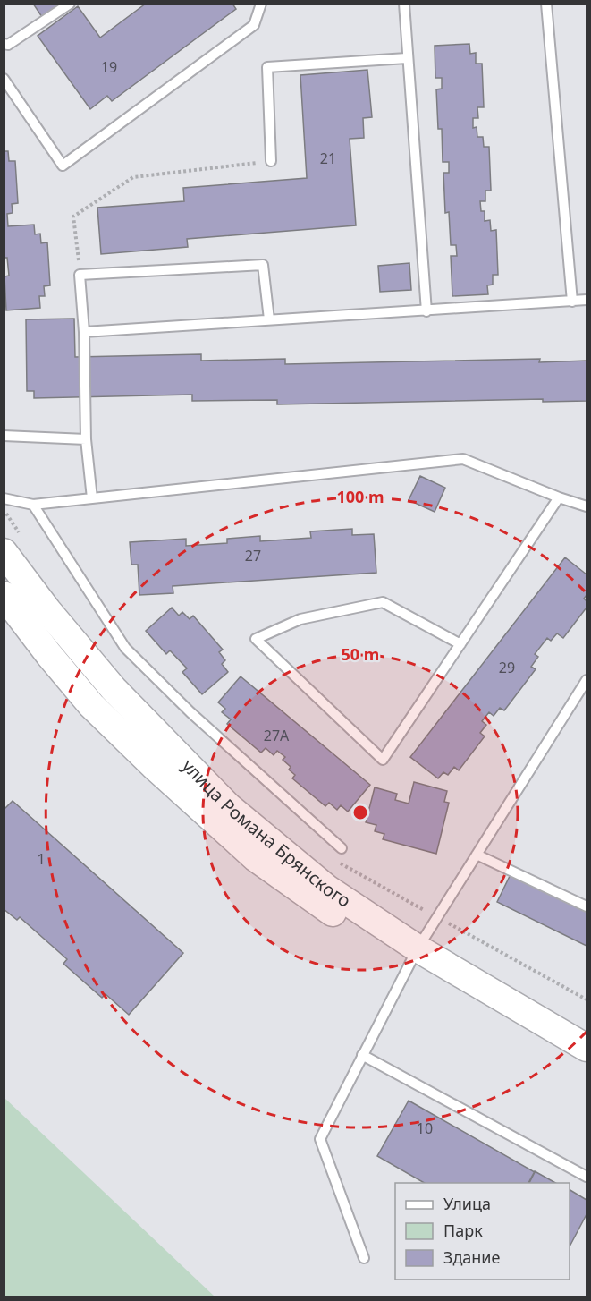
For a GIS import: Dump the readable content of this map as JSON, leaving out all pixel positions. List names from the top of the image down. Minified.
{"streets":{"main road":["улица Романа Брянского"]},"house_numbers":["19","21","27","29","27А","1","10"],"legend":["Улица","Парк","Здание"],"rings":["100 m","50 m"]}
